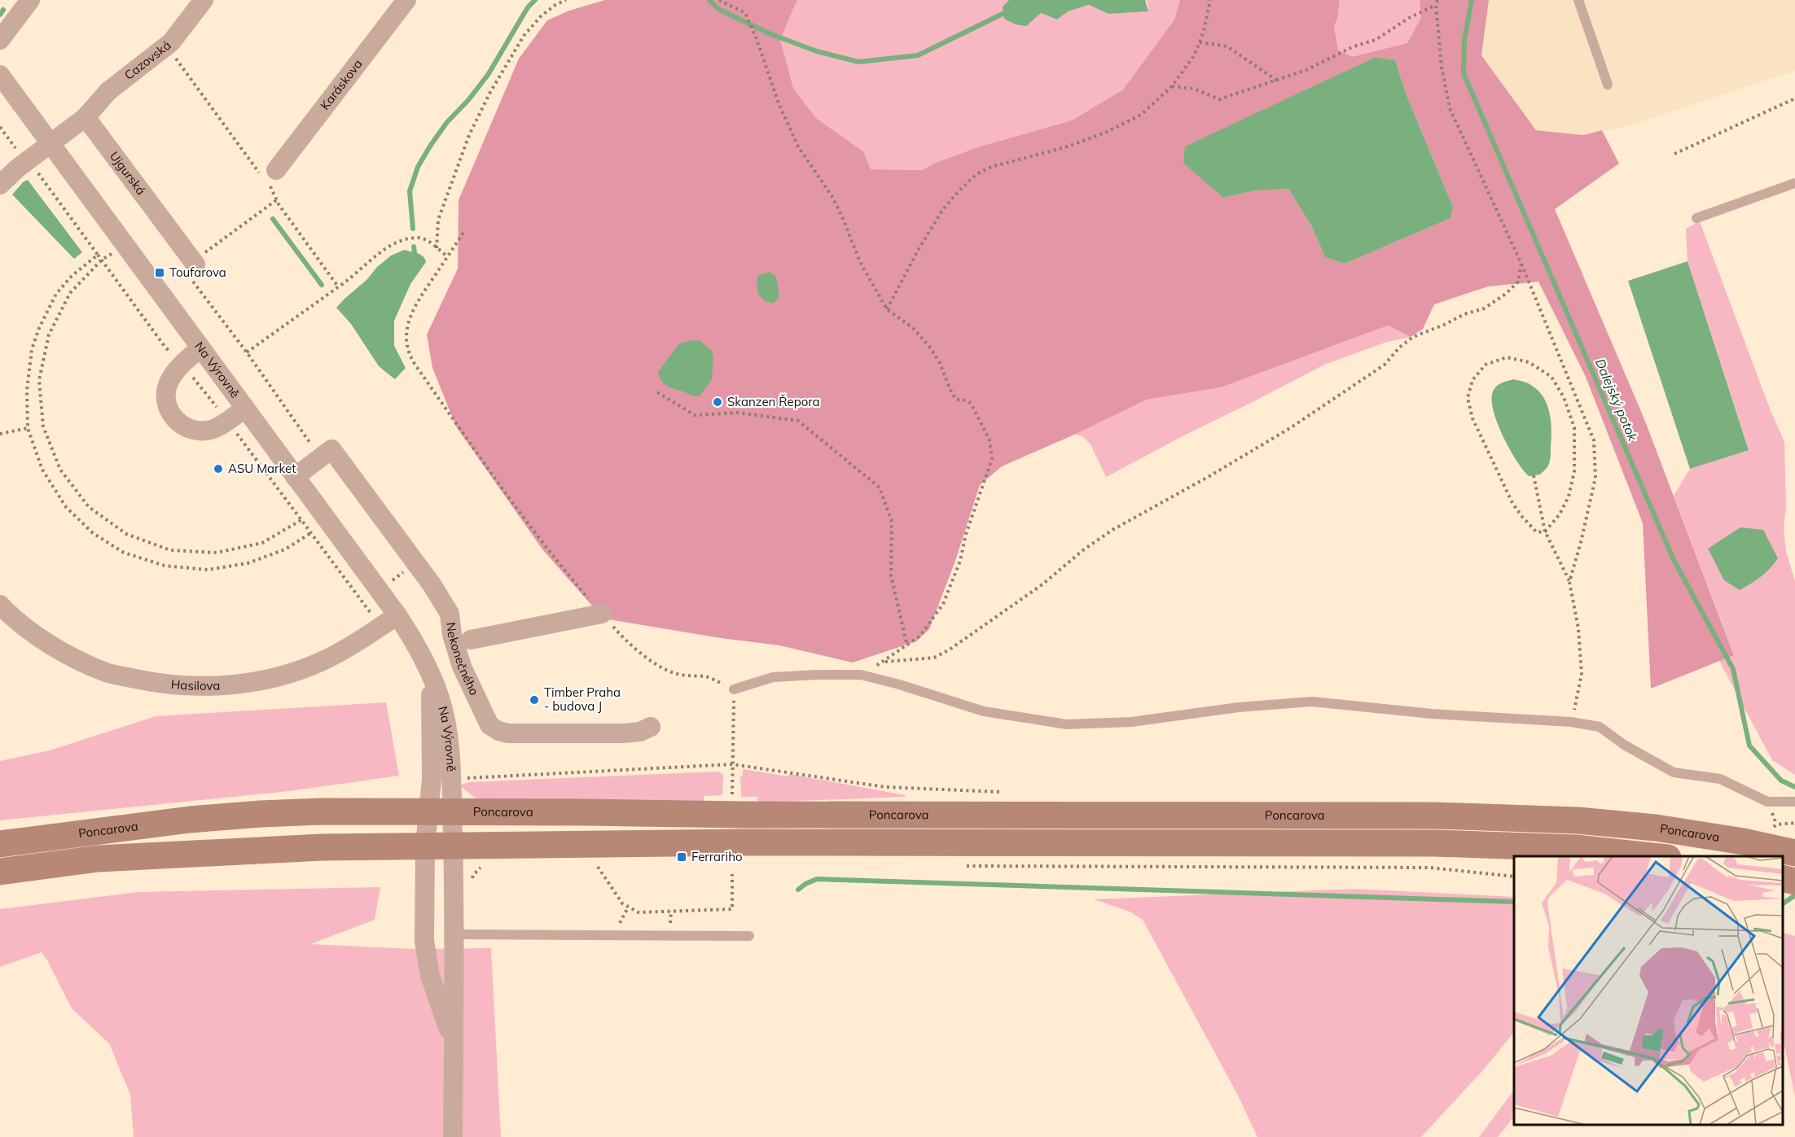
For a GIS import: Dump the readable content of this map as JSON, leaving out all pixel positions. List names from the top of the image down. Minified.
{"streets":{"main road":["Poncarova"],"street":["Cazovská","Karáskova","Ujgurská","Na Výrovně","Nekonečného","Hasilova"]},"crossings":[["Cazovská","Ujgurská"],["Na Výrovně","Nekonečného"],["Na Výrovně","Hasilova"],["Na Výrovně","Poncarova"]],"water":["Dalejský potok"],"places":{"transit":["Toufarova","Ferrariho"],"other":["Skanzen Řepora","ASU Market","Timber Praha - budova J"]}}
